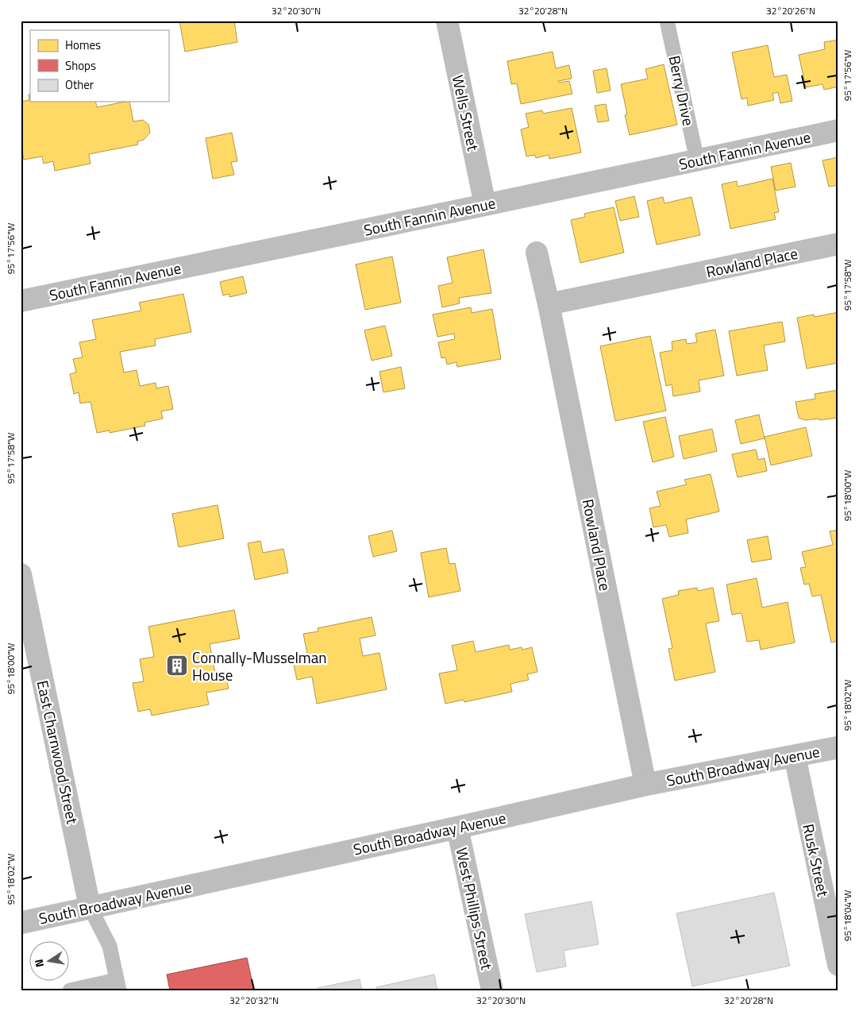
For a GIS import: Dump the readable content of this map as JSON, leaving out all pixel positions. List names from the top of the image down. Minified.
{"streets":{"street":["Wells Street","South Fannin Avenue","Rowland Place","East Charnwood Street","South Broadway Avenue","Rusk Street","West Phillips Street"],"lane":["Berry Drive"]},"crossings":[["Berry Drive","South Fannin Avenue"],["Wells Street","South Fannin Avenue"],["Rowland Place","South Broadway Avenue"],["East Charnwood Street","South Broadway Avenue"],["South Broadway Avenue","Rusk Street"],["South Broadway Avenue","West Phillips Street"]],"places":{"building":["Connally-Musselman House"]},"legend":["Homes","Shops","Other"],"north":"left","coordinates":["32°20'30\"N","32°20'28\"N","32°20'26\"N","95°17'56\"W","95°17'58\"W","95°18'00\"W","95°18'02\"W","95°18'04\"W","32°20'32\"N"]}
